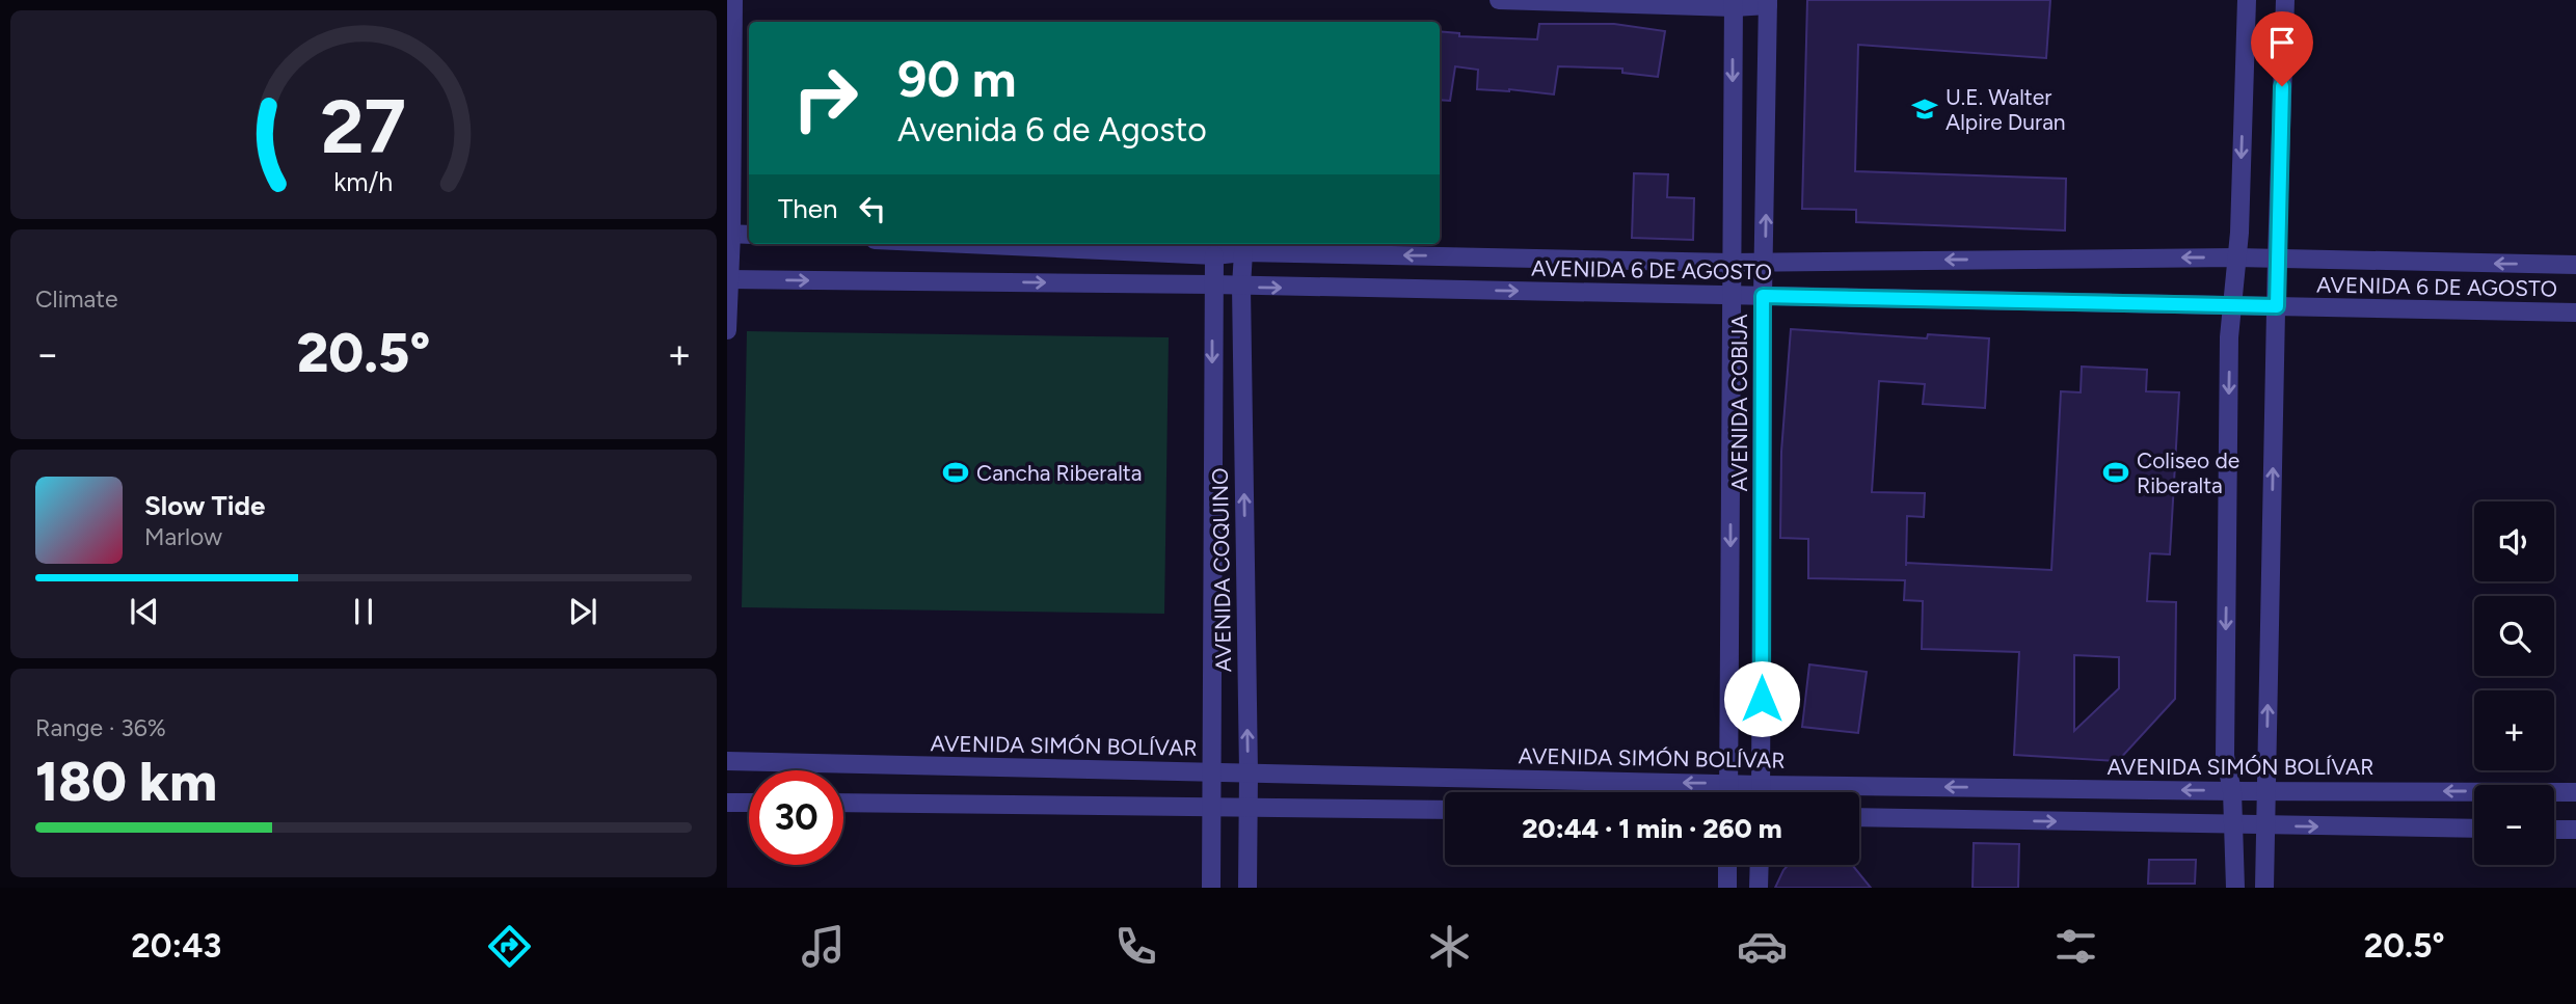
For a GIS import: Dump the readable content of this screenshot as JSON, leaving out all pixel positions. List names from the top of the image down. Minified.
{"streets":{"street":["AVENIDA 6 DE AGOSTO","AVENIDA COBIJA","AVENIDA COQUINO","AVENIDA SIMÓN BOLÍVAR"]},"crossings":[["AVENIDA 6 DE AGOSTO","AVENIDA COBIJA"],["AVENIDA 6 DE AGOSTO","AVENIDA COQUINO"],["AVENIDA COBIJA","AVENIDA SIMÓN BOLÍVAR"],["AVENIDA COQUINO","AVENIDA SIMÓN BOLÍVAR"]],"places":{"school or university":["U.E. Walter Alpire Duran"],"sports":["Cancha Riberalta","Coliseo de Riberalta"]},"page":{"turn":["90 m","Avenida 6 de Agosto"],"then":"Then","tile":["Climate",["Range · 36%","180 km"]],"heat":["−","20.5°","+"],"song":["Slow Tide","Marlow"],"map_buttons":["+","−"],"limit":"30","trip":"20:44 · 1 min · 260 m","tabs":["20:43","20.5°"],"gauge":["27","km/h"]}}
